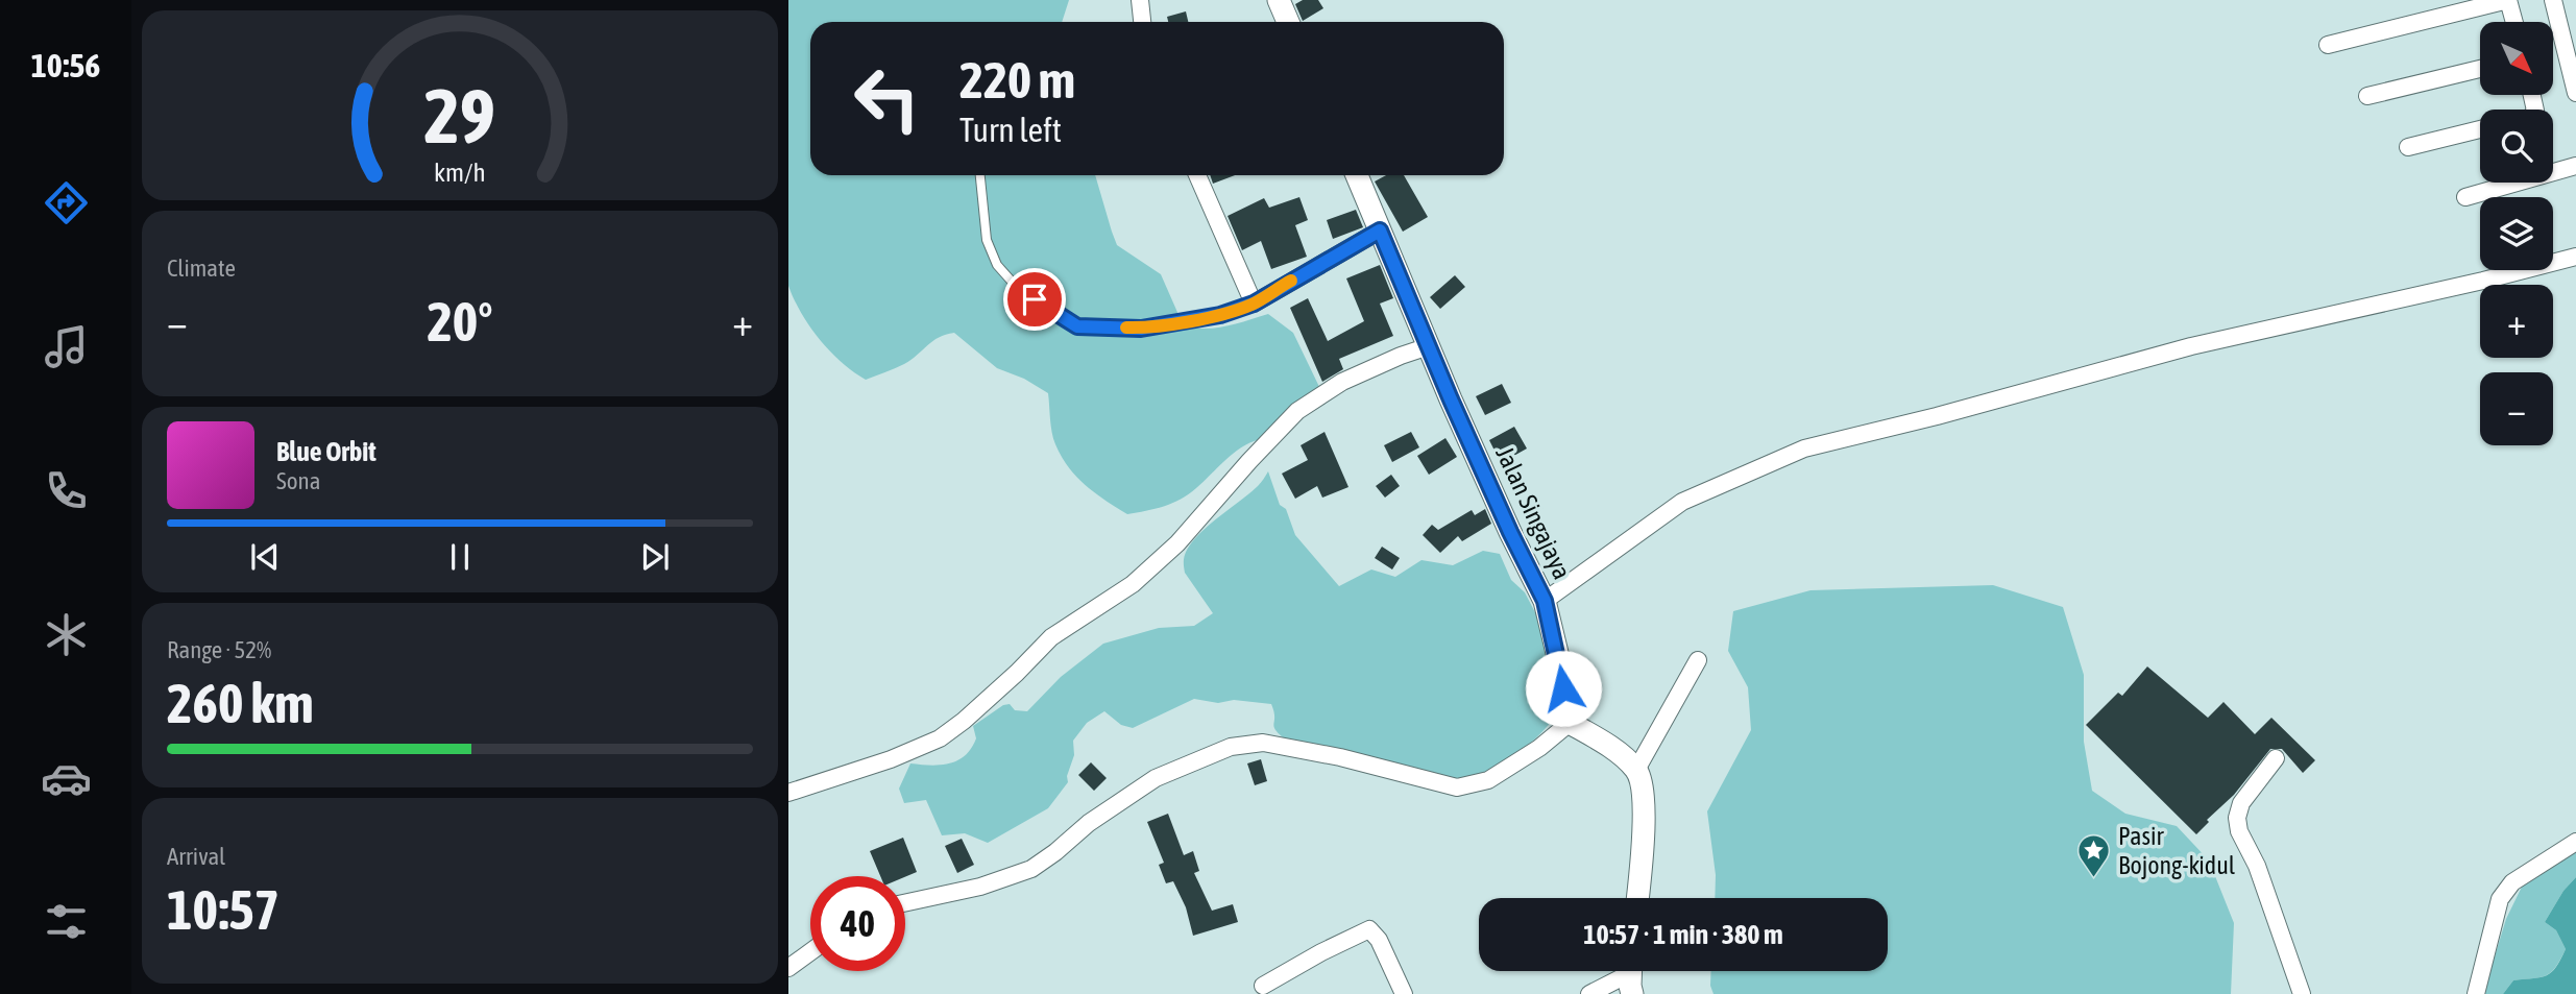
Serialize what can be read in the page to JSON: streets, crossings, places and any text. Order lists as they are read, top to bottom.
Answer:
{
  "streets": {
    "street": ["Jalan Singajaya"]
  },
  "places": {
    "place": ["Pasir Bojong-kidul"]
  },
  "north": "bottom right",
  "page": {
    "tabs": "10:56",
    "map_buttons": ["+", "−"],
    "turn": ["220 m", "Turn left"],
    "tile": [
      "Climate",
      ["Range · 52%", "260 km"],
      ["Arrival", "10:57"]
    ],
    "heat": ["−", "20°", "+"],
    "song": ["Blue Orbit", "Sona"],
    "limit": "40",
    "trip": "10:57 · 1 min · 380 m",
    "gauge": ["29", "km/h"]
  }
}
